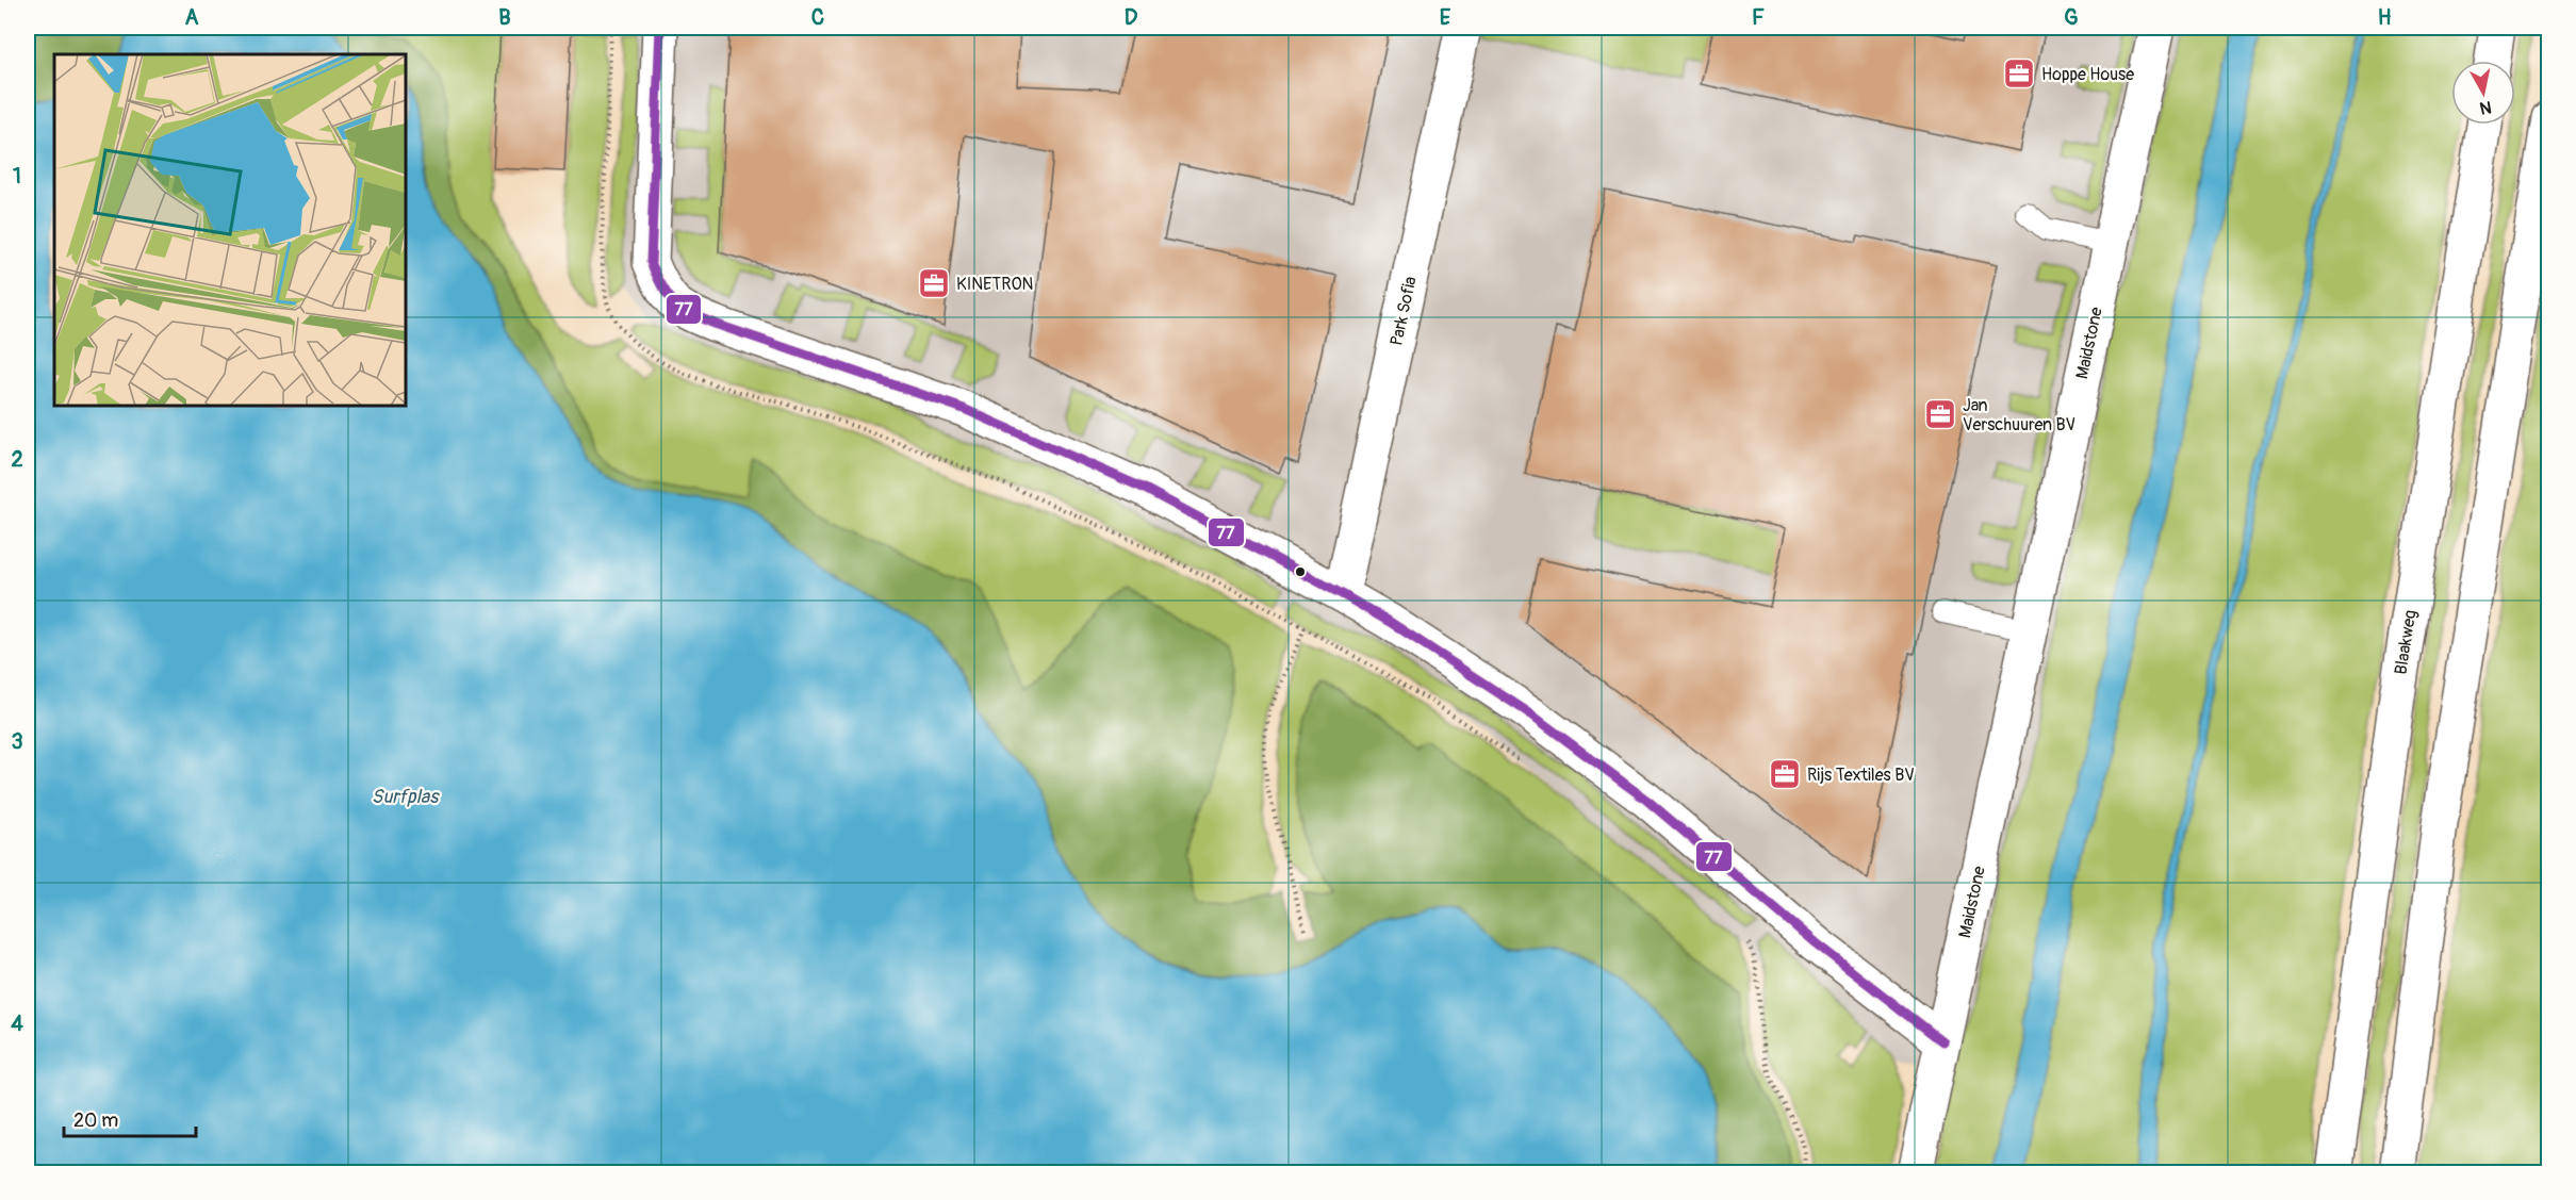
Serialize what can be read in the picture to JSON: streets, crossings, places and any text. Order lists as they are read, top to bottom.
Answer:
{
  "streets": {
    "street": ["Park Sofia", "Maidstone", "Blaakweg"]
  },
  "water": ["Surfplas"],
  "places": {
    "office": [
      "Hoppe House",
      "KINETRON",
      "Jan Verschuuren BV",
      "Rijs Textiles BV"
    ]
  },
  "lines": ["transit line 77"],
  "scale_bar": "20 m",
  "north": "bottom",
  "grid": {
    "columns": [
      "A",
      "B",
      "C",
      "D",
      "E",
      "F",
      "G",
      "H"
    ],
    "rows": [
      "1",
      "2",
      "3",
      "4"
    ]
  }
}
